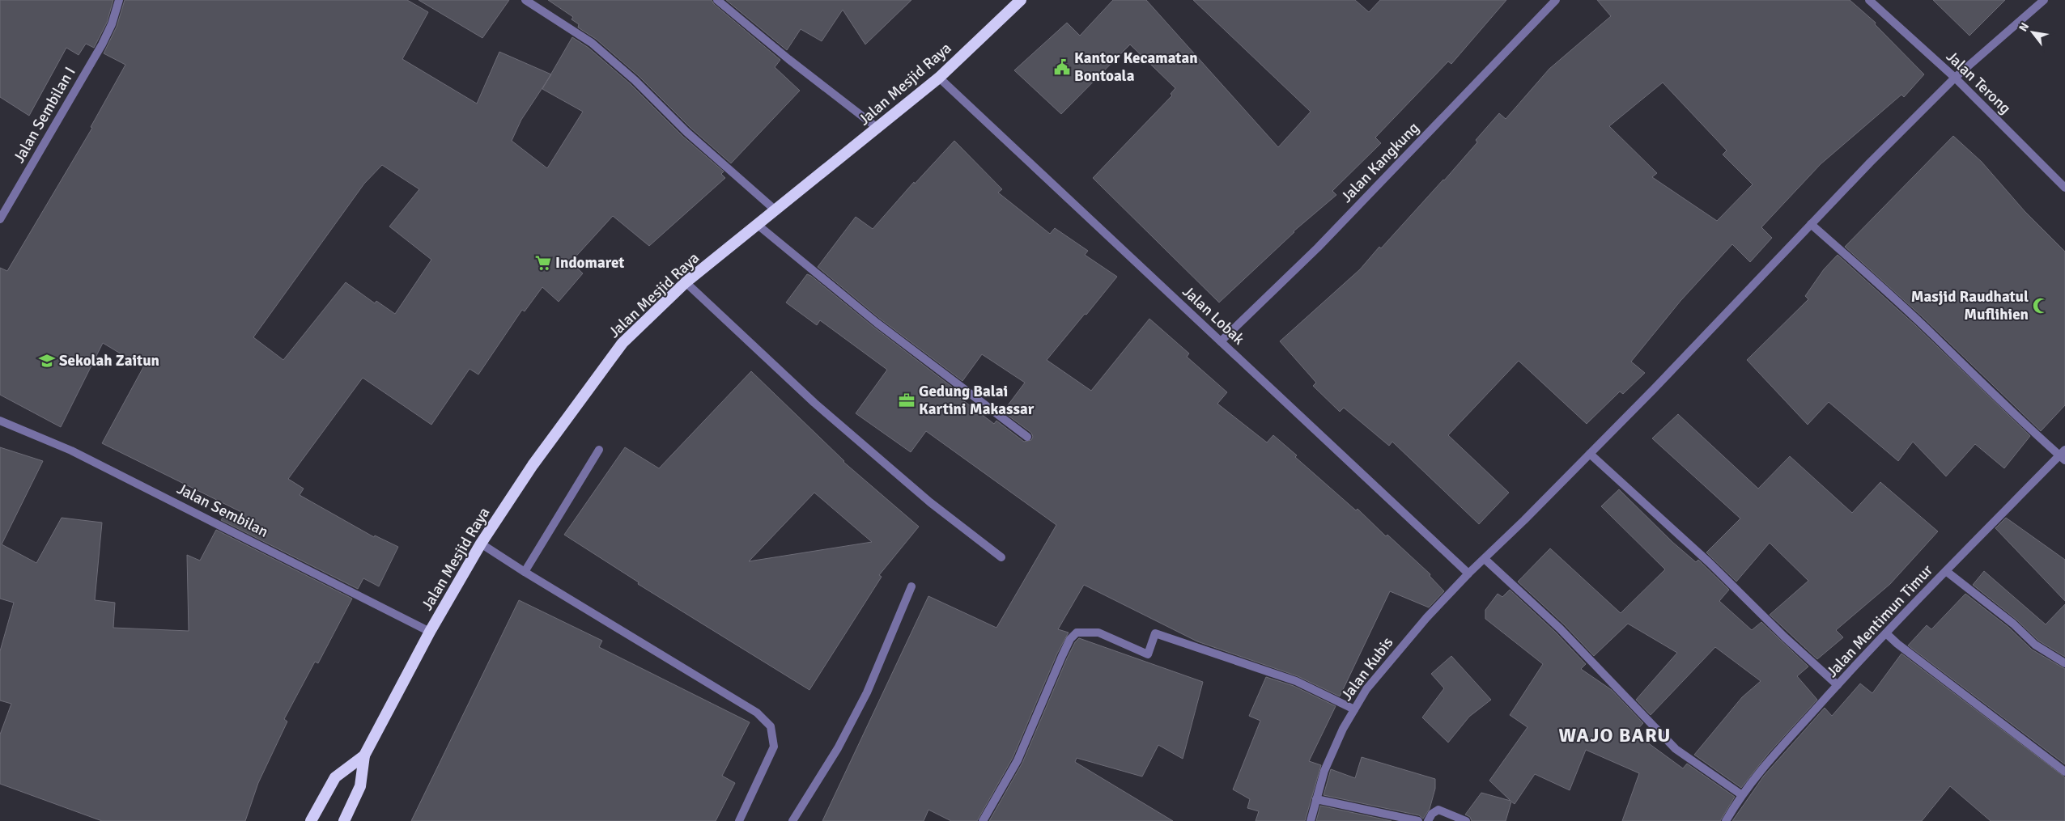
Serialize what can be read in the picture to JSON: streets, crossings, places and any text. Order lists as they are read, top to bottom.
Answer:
{
  "streets": {
    "highway": ["Jalan Mesjid Raya"],
    "street": [
      "Jalan Terong",
      "Jalan Sembilan I",
      "Jalan Kangkung",
      "Jalan Lobak",
      "Jalan Sembilan",
      "Jalan Mentimun Timur",
      "Jalan Kubis"
    ]
  },
  "crossings": [
    ["Jalan Terong", "Jalan Kubis"],
    ["Jalan Mesjid Raya", "Jalan Lobak"],
    ["Jalan Mesjid Raya", "Jalan Sembilan"],
    ["Jalan Kangkung", "Jalan Lobak"],
    ["Jalan Lobak", "Jalan Kubis"]
  ],
  "districts": ["WAJO BARU"],
  "places": {
    "public building": ["Kantor Kecamatan Bontoala"],
    "supermarket": ["Indomaret"],
    "mosque": ["Masjid Raudhatul Muflihien"],
    "school or university": ["Sekolah Zaitun"],
    "office": ["Gedung Balai Kartini Makassar"]
  },
  "north": "top left"
}
